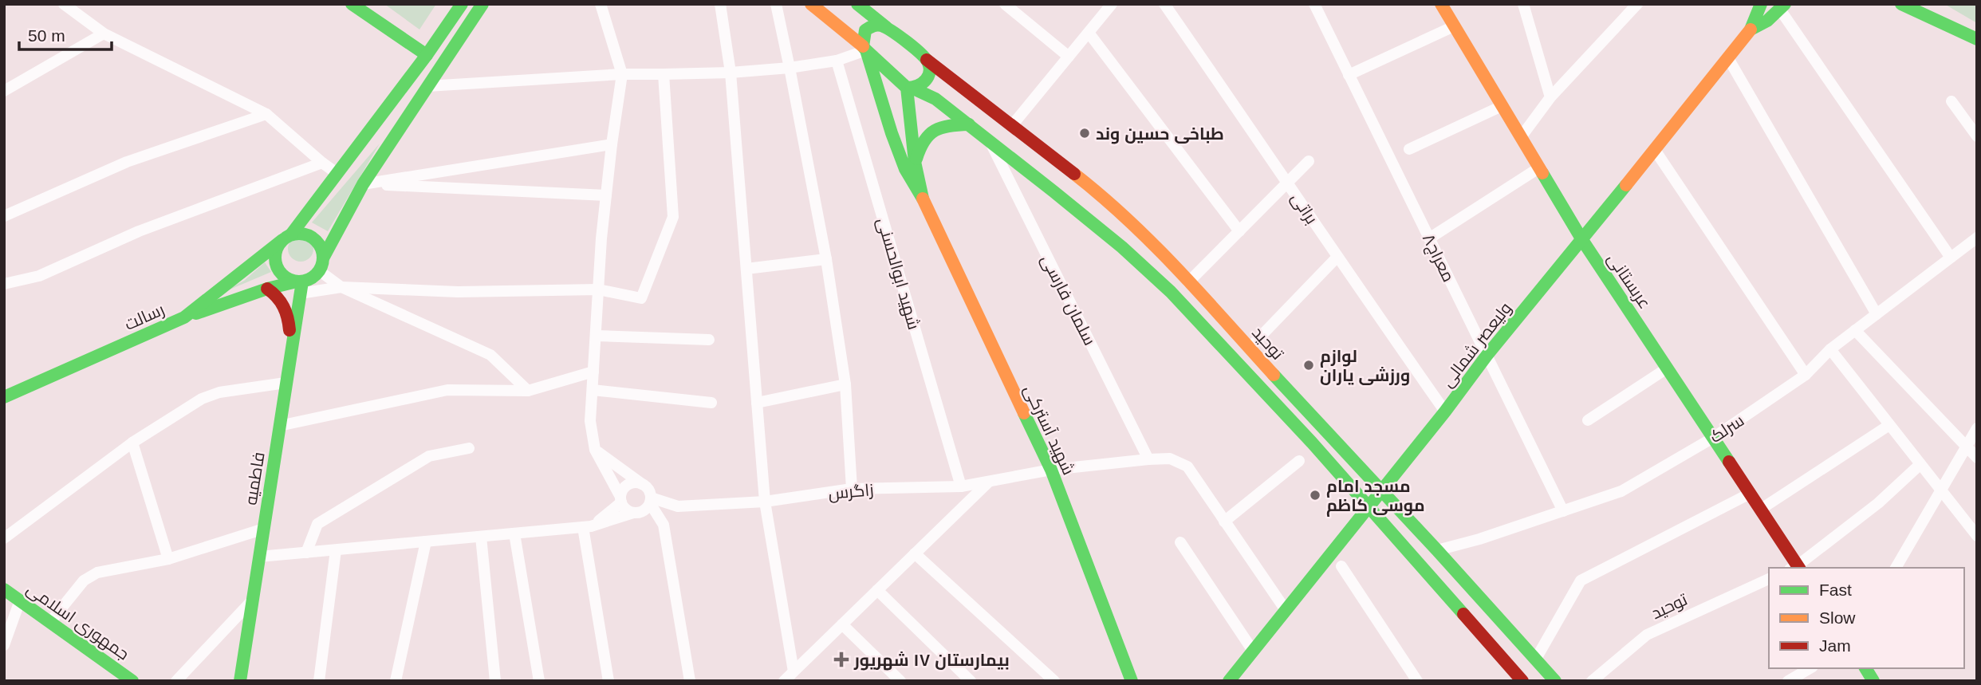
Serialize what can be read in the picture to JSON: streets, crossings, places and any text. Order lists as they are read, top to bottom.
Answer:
{
  "streets": {
    "main road": [
      "عربستانی",
      "رسالت",
      "توحید",
      "ولیعصر شمالی",
      "شهید آسترکی",
      "فاطمیه",
      "جمهوری اسلامی"
    ],
    "street": [
      "براتی",
      "معراج۸",
      "شهید ابوالحسنی",
      "سلمان فارسی",
      "سرلک",
      "زاگرس"
    ]
  },
  "crossings": [
    ["براتی", "ولیعصر شمالی"],
    ["معراج۸", "ولیعصر شمالی"],
    ["معراج۸", "سرلک"],
    ["شهید ابوالحسنی", "زاگرس"],
    ["عربستانی", "ولیعصر شمالی"],
    ["عربستانی", "سرلک"],
    ["سلمان فارسی", "زاگرس"],
    ["رسالت", "فاطمیه"],
    ["توحید", "ولیعصر شمالی"],
    ["توحید", "سرلک"],
    ["ولیعصر شمالی", "زاگرس"],
    ["شهید آسترکی", "زاگرس"]
  ],
  "places": {
    "other": ["طباخی حسین وند", "لوازم ورزشی یاران", "مسجد امام موسی کاظم"],
    "health": ["بیمارستان ۱۷ شهریور"]
  },
  "legend": ["Fast", "Slow", "Jam"],
  "scale_bar": "50 m"
}
